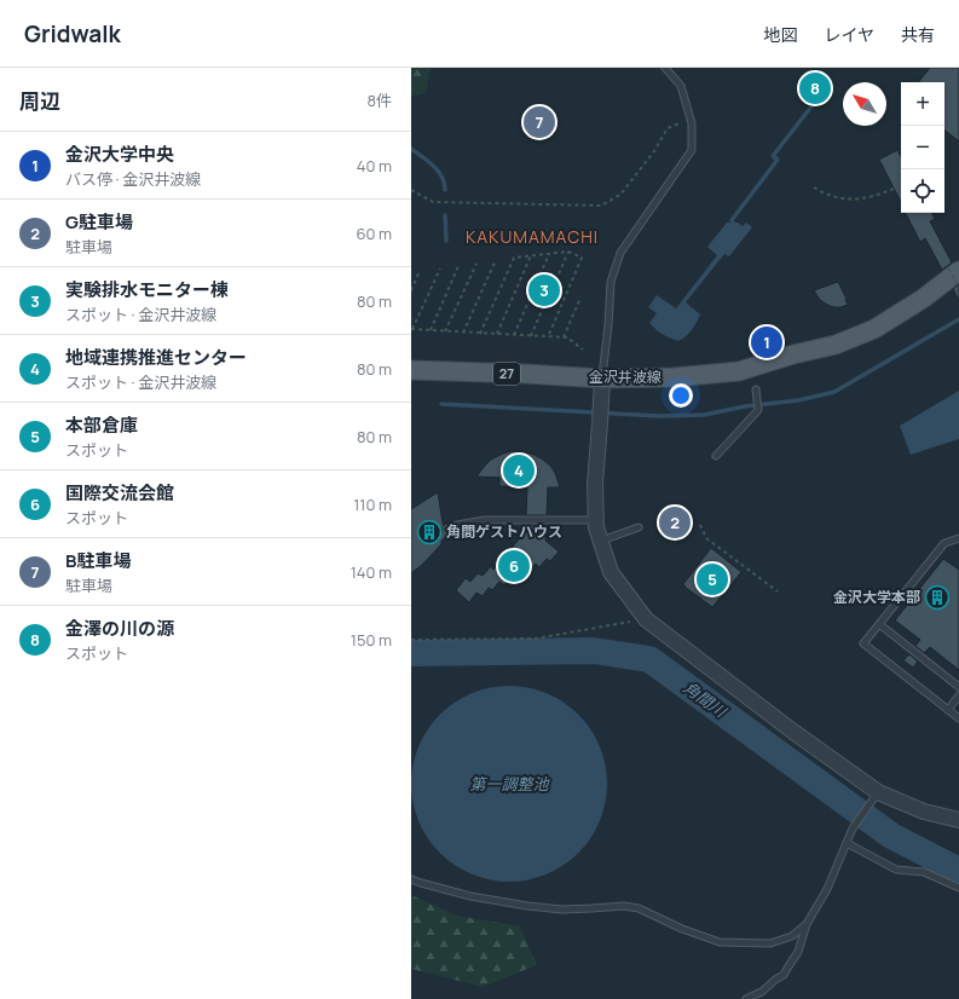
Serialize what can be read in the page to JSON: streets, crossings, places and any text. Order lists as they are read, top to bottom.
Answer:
{
  "streets": {
    "main road": ["27", "金沢井波線"]
  },
  "districts": ["KAKUMAMACHI"],
  "water": ["角間川", "第一調整池"],
  "places": {
    "building": ["角間ゲストハウス", "金沢大学本部"]
  },
  "north": "top left",
  "page": {
    "header": "Gridwalk",
    "nav": ["地図", "レイヤ", "共有"],
    "heading": ["周辺", "8件"],
    "pins": [
      "8",
      "7",
      "3",
      "1",
      "4",
      "2",
      "6",
      "5"
    ],
    "map_buttons": ["+", "−"],
    "list": [
      {
        "mark": "1",
        "name": "金沢大学中央",
        "note": "バス停 · 金沢井波線",
        "value": "40 m"
      },
      {
        "mark": "2",
        "name": "G駐車場",
        "note": "駐車場",
        "value": "60 m"
      },
      {
        "mark": "3",
        "name": "実験排水モニター棟",
        "note": "スポット · 金沢井波線",
        "value": "80 m"
      },
      {
        "mark": "4",
        "name": "地域連携推進センター",
        "note": "スポット · 金沢井波線",
        "value": "80 m"
      },
      {
        "mark": "5",
        "name": "本部倉庫",
        "note": "スポット",
        "value": "80 m"
      },
      {
        "mark": "6",
        "name": "国際交流会館",
        "note": "スポット",
        "value": "110 m"
      },
      {
        "mark": "7",
        "name": "B駐車場",
        "note": "駐車場",
        "value": "140 m"
      },
      {
        "mark": "8",
        "name": "金澤の川の源",
        "note": "スポット",
        "value": "150 m"
      }
    ]
  }
}
